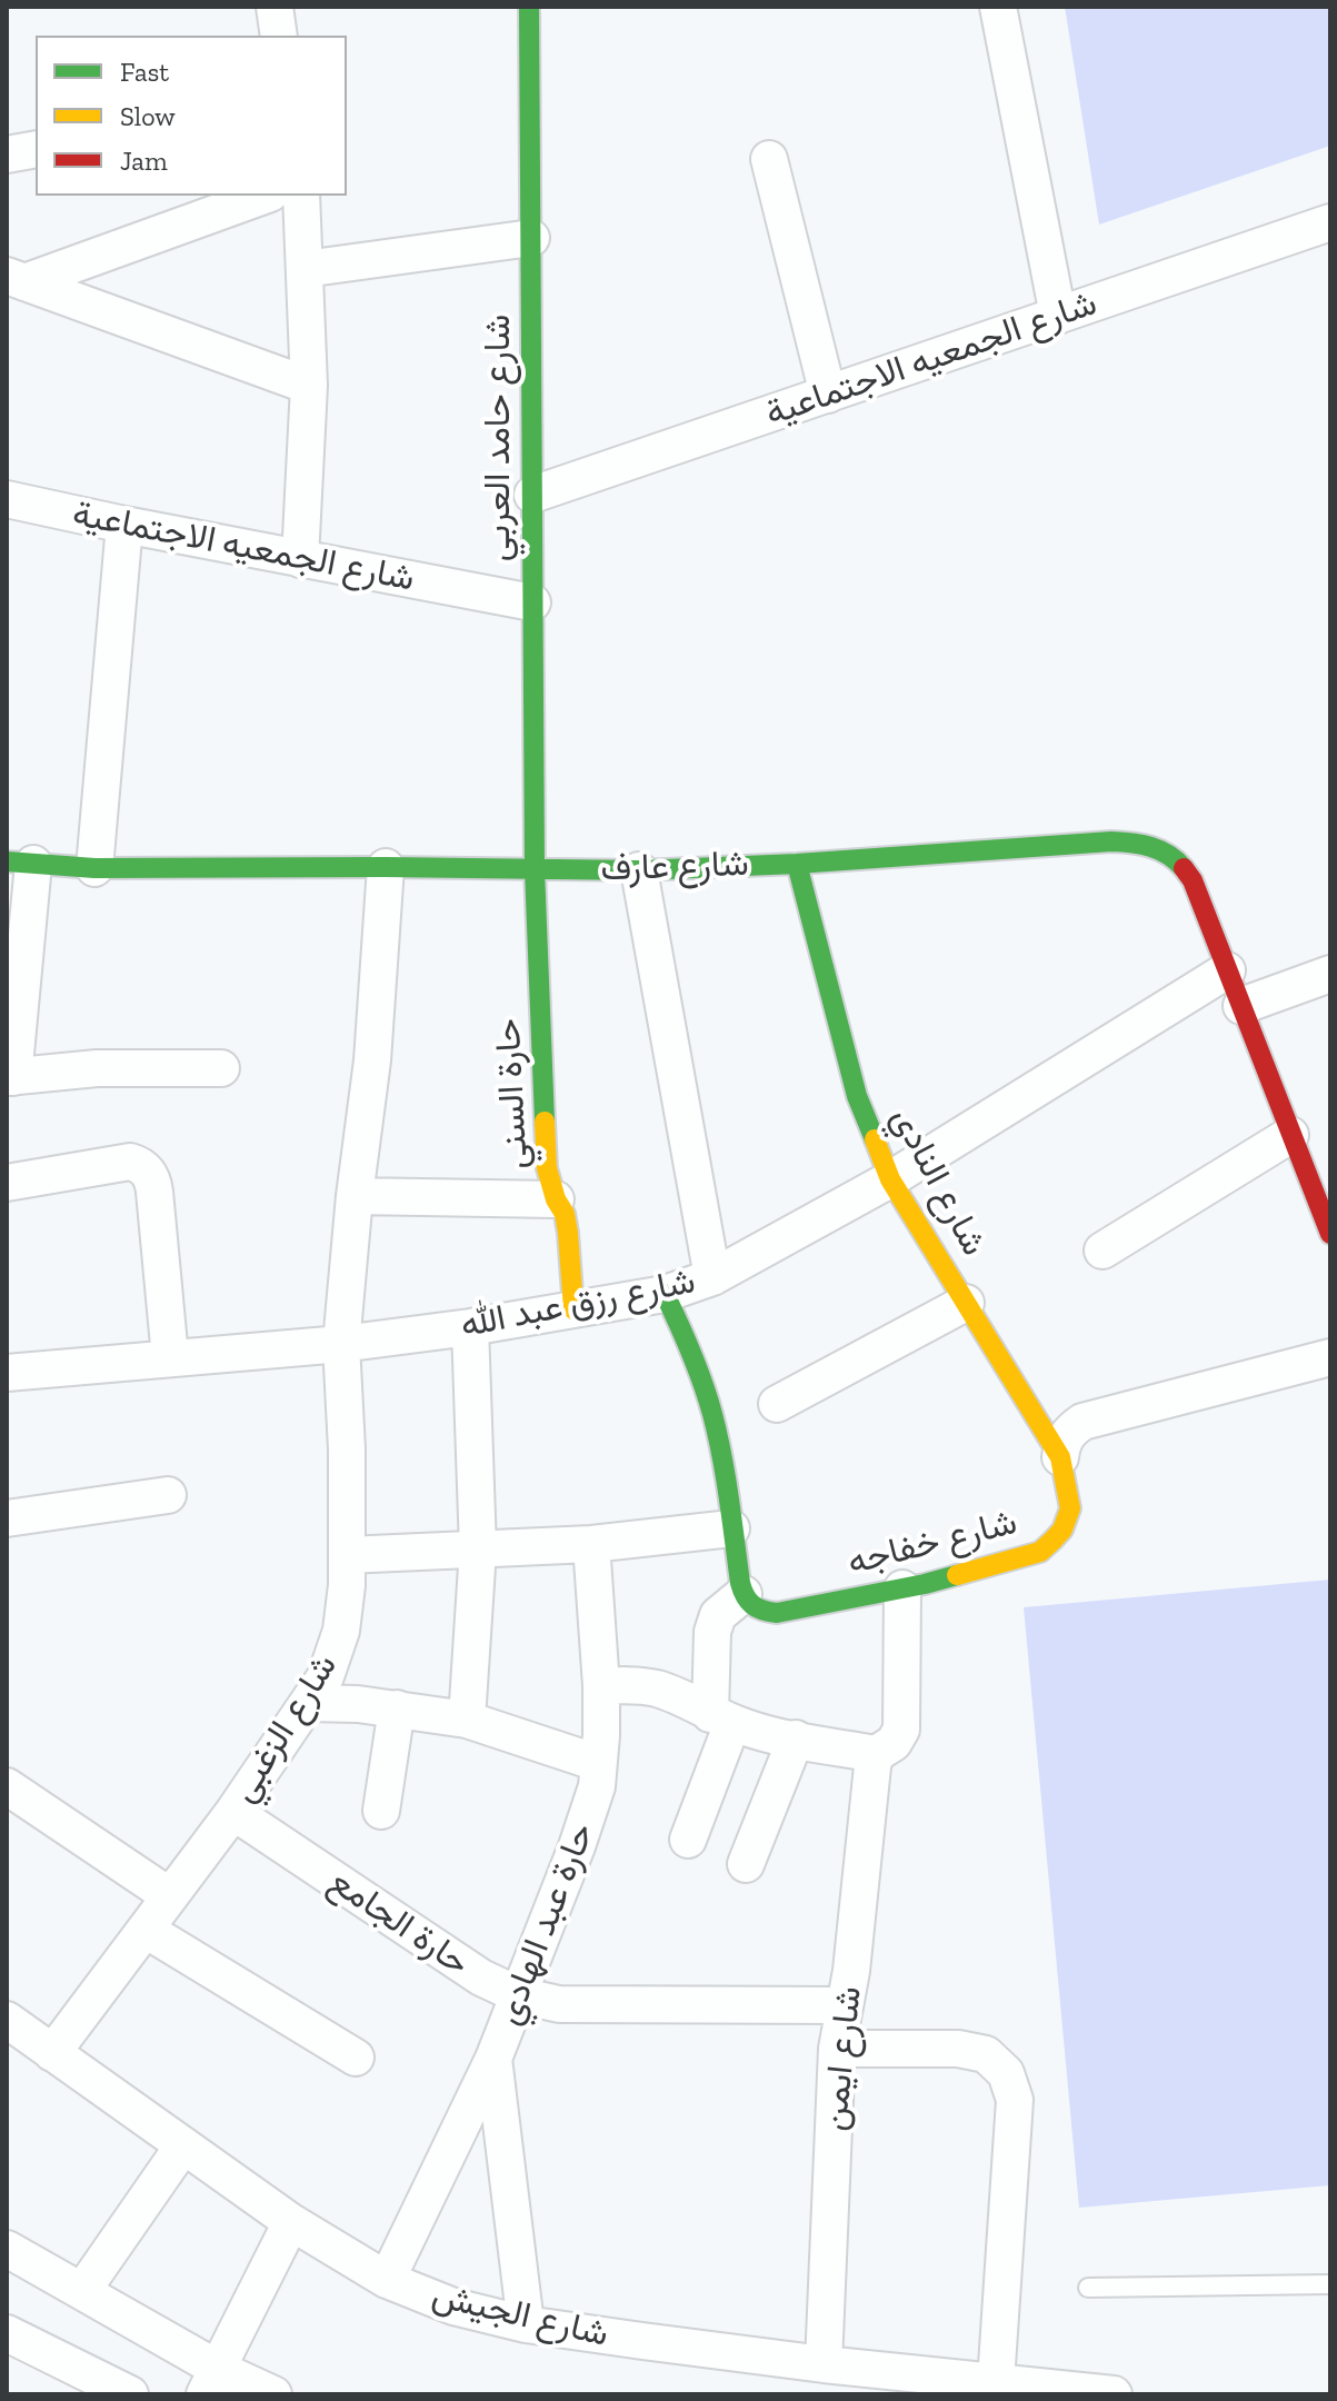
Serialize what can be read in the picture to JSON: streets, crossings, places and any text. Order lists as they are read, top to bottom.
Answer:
{
  "streets": {
    "street": [
      "شارع الجمعيه الاجتماعية",
      "شارع حامد العربي",
      "شارع عارف",
      "حارة السني",
      "شارع النادي",
      "شارع رزق عبد الله",
      "شارع خفاجه",
      "شارع الزغبي",
      "حارة الجامع",
      "حارة عبد الهادي",
      "شارع ايمن",
      "شارع الجيش"
    ]
  },
  "crossings": [
    ["شارع الجمعيه الاجتماعية", "شارع حامد العربي"],
    ["شارع حامد العربي", "شارع عارف"],
    ["شارع حامد العربي", "حارة السني"],
    ["شارع عارف", "حارة السني"],
    ["شارع عارف", "شارع النادي"],
    ["شارع عارف", "شارع رزق عبد الله"],
    ["شارع عارف", "شارع الزغبي"],
    ["حارة السني", "شارع رزق عبد الله"],
    ["شارع النادي", "شارع رزق عبد الله"],
    ["شارع النادي", "شارع خفاجه"],
    ["شارع رزق عبد الله", "شارع الزغبي"],
    ["شارع خفاجه", "شارع ايمن"],
    ["شارع الزغبي", "حارة الجامع"],
    ["شارع الزغبي", "شارع الجيش"],
    ["حارة الجامع", "حارة عبد الهادي"],
    ["حارة الجامع", "شارع ايمن"],
    ["حارة عبد الهادي", "شارع الجيش"],
    ["شارع ايمن", "شارع الجيش"]
  ],
  "legend": ["Fast", "Slow", "Jam"]
}
